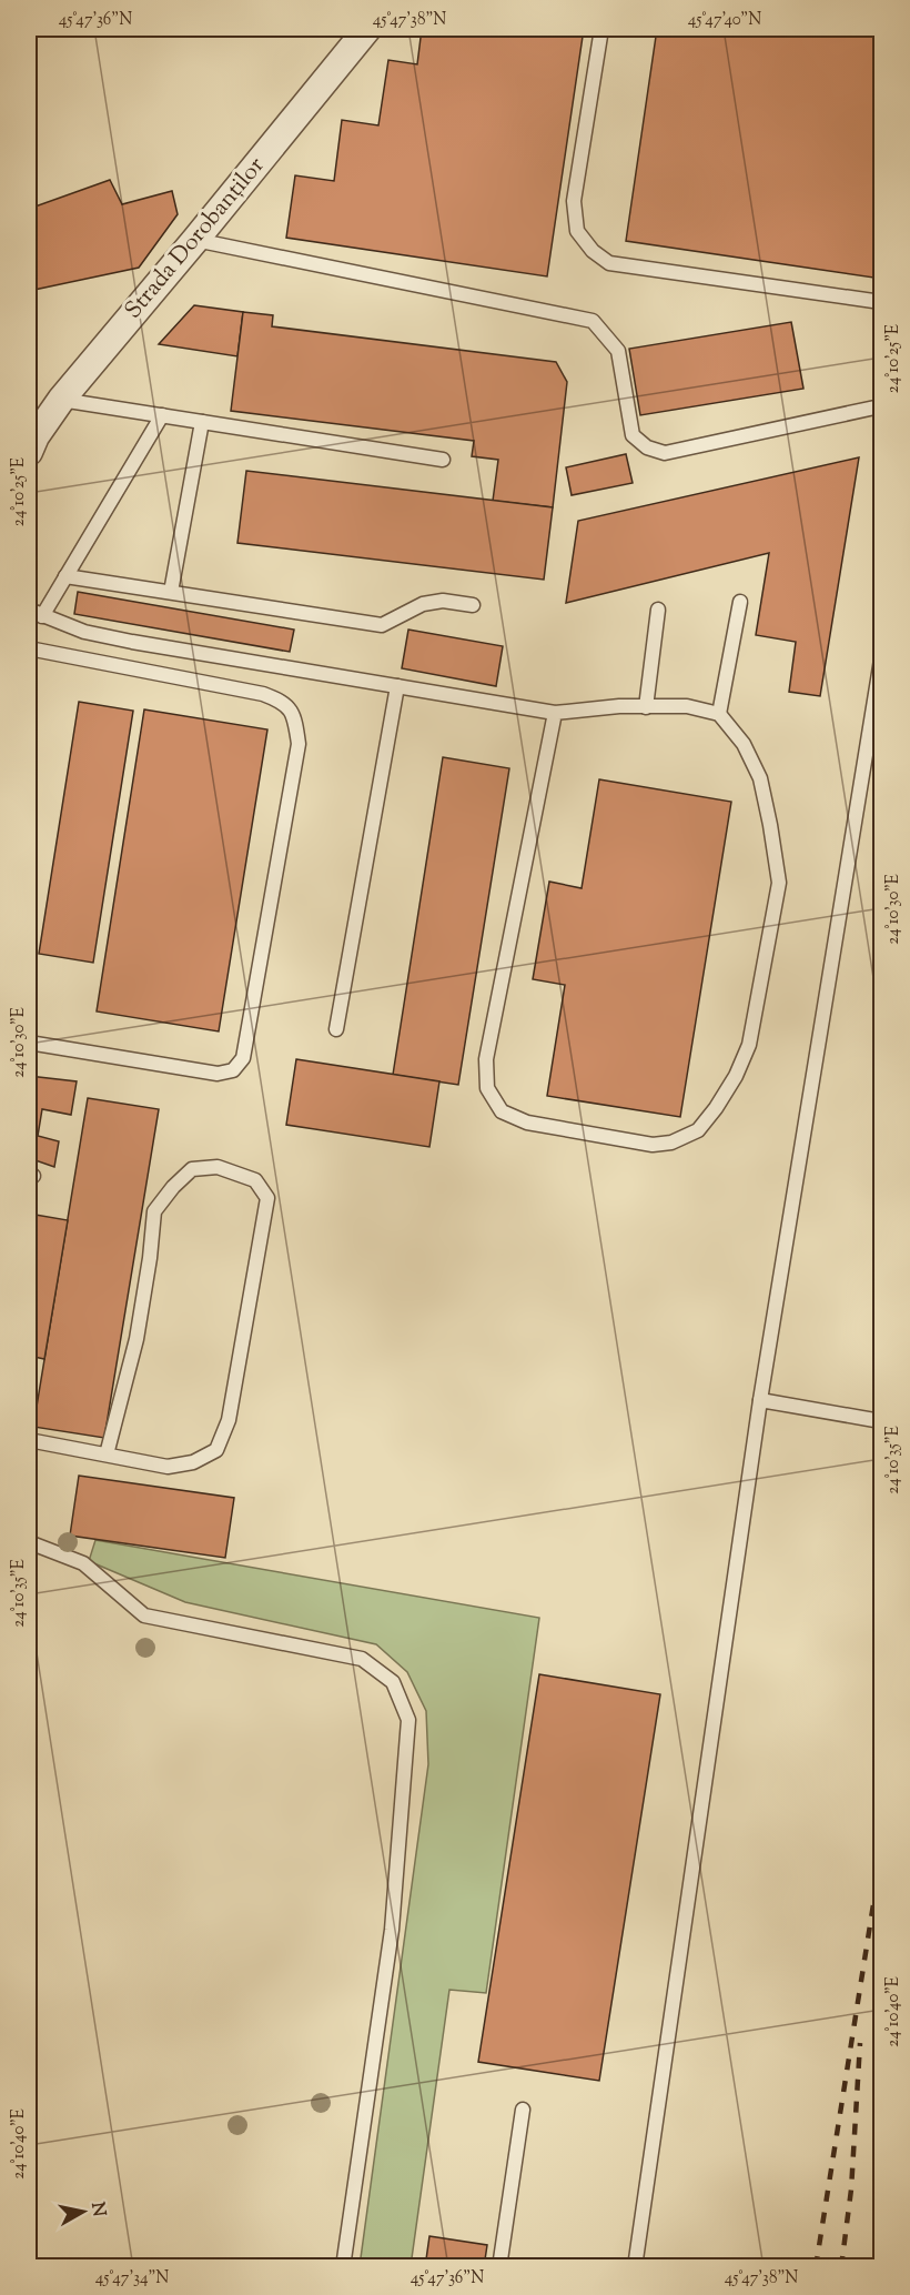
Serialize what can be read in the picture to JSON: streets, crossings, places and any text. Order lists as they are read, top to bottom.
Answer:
{
  "streets": {
    "street": ["Strada Dorobanților"]
  },
  "north": "right",
  "coordinates": [
    "45°47'36\"N",
    "45°47'38\"N",
    "45°47'40\"N",
    "24°10'25\"E",
    "24°10'30\"E",
    "24°10'35\"E",
    "24°10'40\"E",
    "45°47'34\"N"
  ]
}
